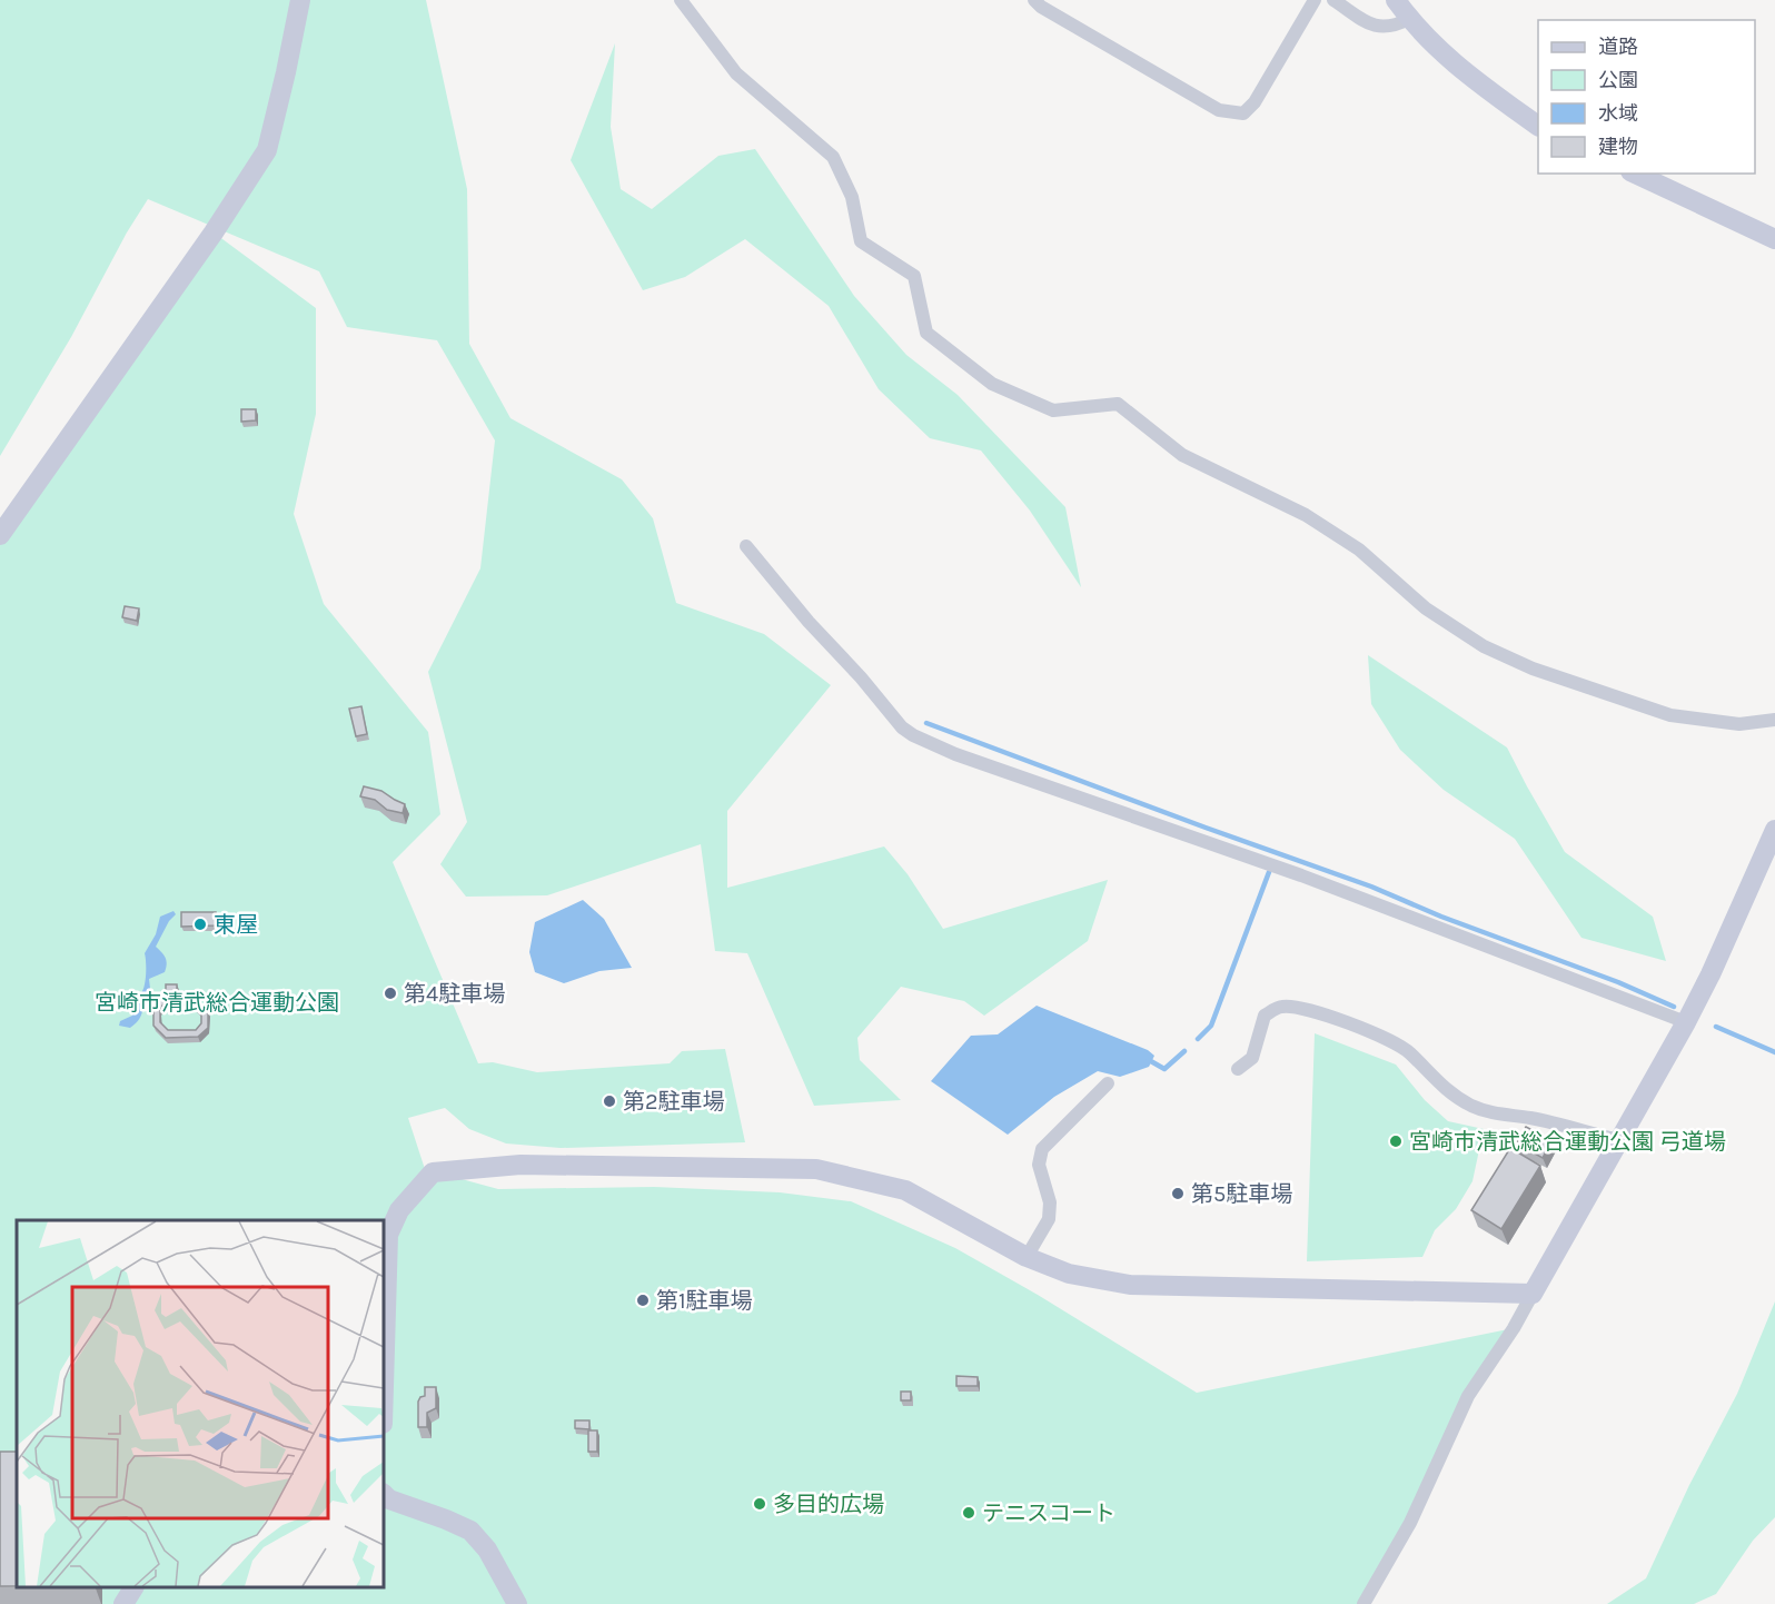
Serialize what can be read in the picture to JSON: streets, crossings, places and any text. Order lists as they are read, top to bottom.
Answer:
{
  "parks": ["宮崎市清武総合運動公園"],
  "places": [
    "東屋",
    "第4駐車場",
    "第2駐車場",
    "宮崎市清武総合運動公園 弓道場",
    "第5駐車場",
    "第1駐車場",
    "多目的広場",
    "テニスコート"
  ],
  "legend": [
    "道路",
    "公園",
    "水域",
    "建物"
  ]
}
